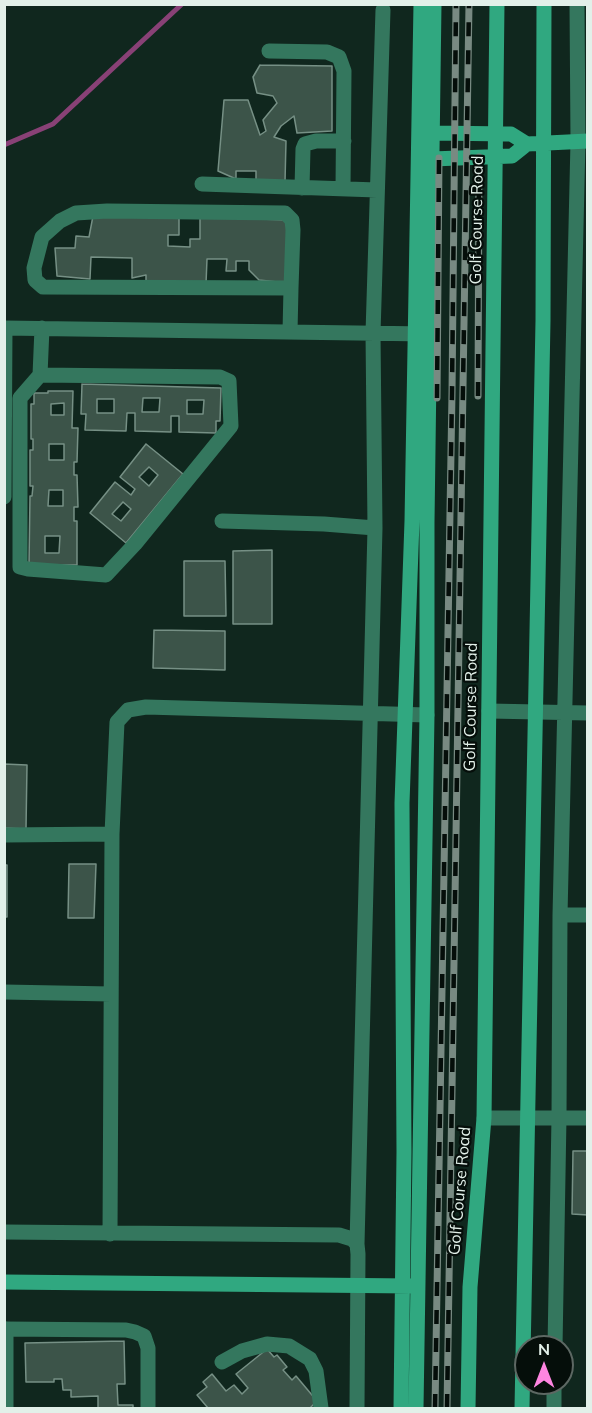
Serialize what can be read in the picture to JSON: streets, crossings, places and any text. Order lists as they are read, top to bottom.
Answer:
{
  "streets": {
    "street": ["Golf Course Road"]
  },
  "north": "top"
}
